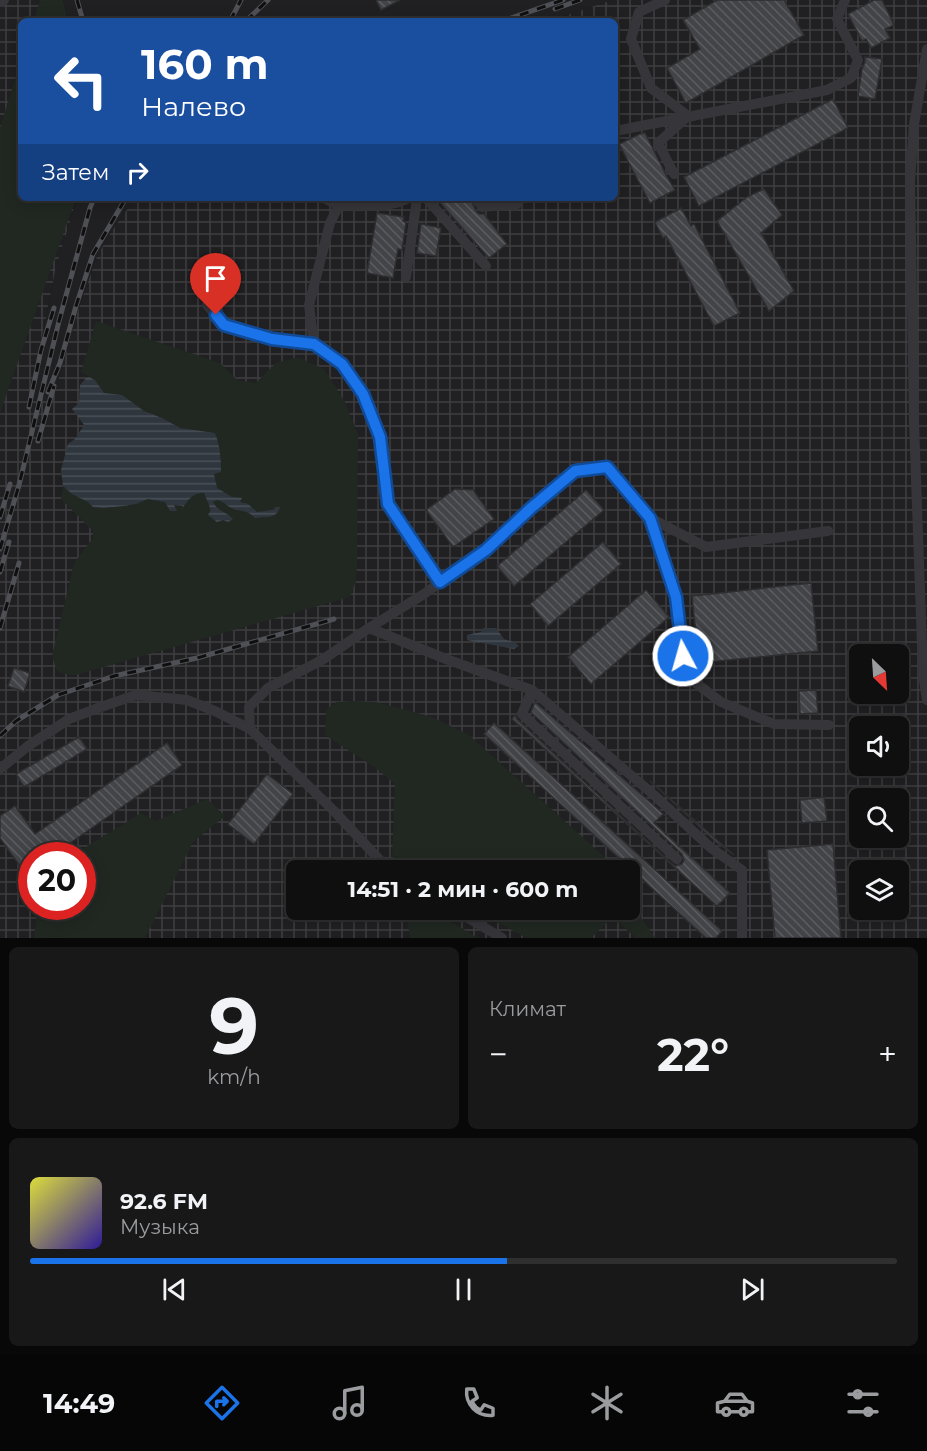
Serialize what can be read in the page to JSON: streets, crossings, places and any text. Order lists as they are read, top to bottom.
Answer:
{
  "north": "bottom right",
  "page": {
    "turn": ["160 m", "Налево"],
    "then": "Затем",
    "limit": "20",
    "trip": "14:51 · 2 мин · 600 m",
    "tile": [
      ["9", "km/h"],
      "Климат"
    ],
    "heat": ["−", "22°", "+"],
    "song": ["92.6 FM", "Музыка"],
    "tabs": "14:49"
  }
}
